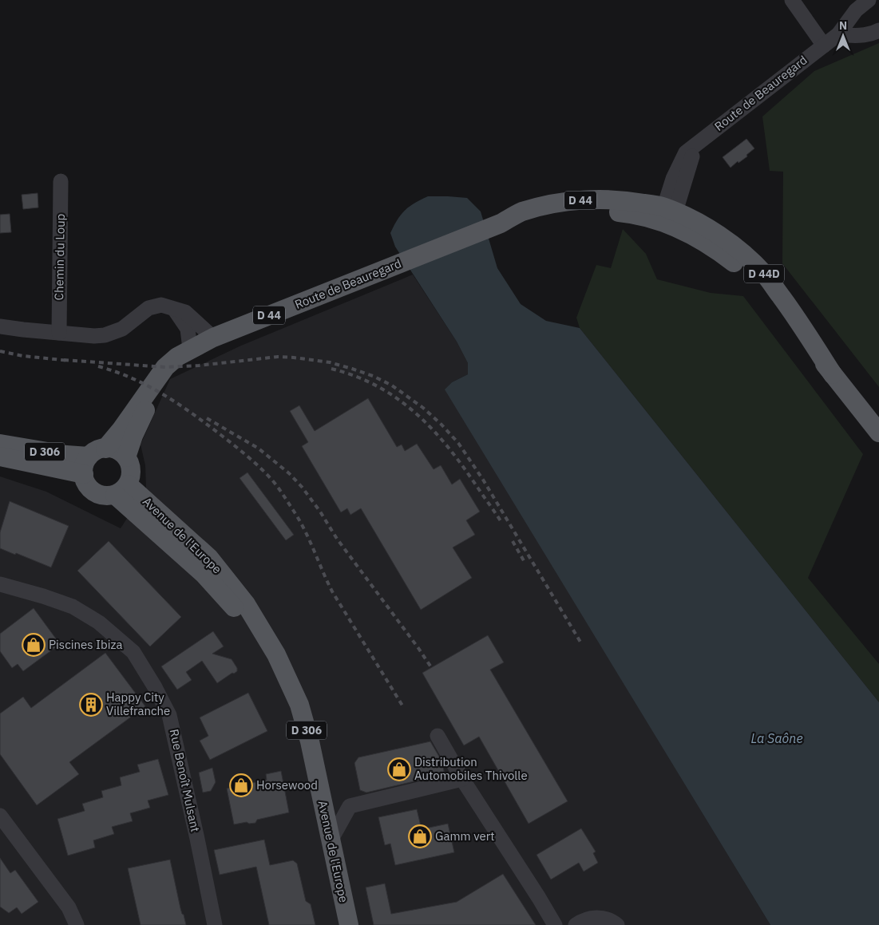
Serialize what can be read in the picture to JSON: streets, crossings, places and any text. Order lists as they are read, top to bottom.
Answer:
{
  "streets": {
    "main road": [
      "Route de Beauregard",
      "D 44",
      "D 44D",
      "D 306",
      "Avenue de l'Europe"
    ],
    "street": ["Chemin du Loup", "Rue Benoît Mulsant"]
  },
  "crossings": [
    ["Route de Beauregard", "D 44D"],
    ["Route de Beauregard", "D 306"],
    ["Route de Beauregard", "Avenue de l'Europe"],
    ["D 306", "Avenue de l'Europe"]
  ],
  "water": ["La Saône"],
  "places": {
    "shop": [
      "Piscines Ibiza",
      "Distribution Automobiles Thivolle",
      "Horsewood",
      "Gamm vert"
    ],
    "building": ["Happy City Villefranche"]
  },
  "north": "top"
}
